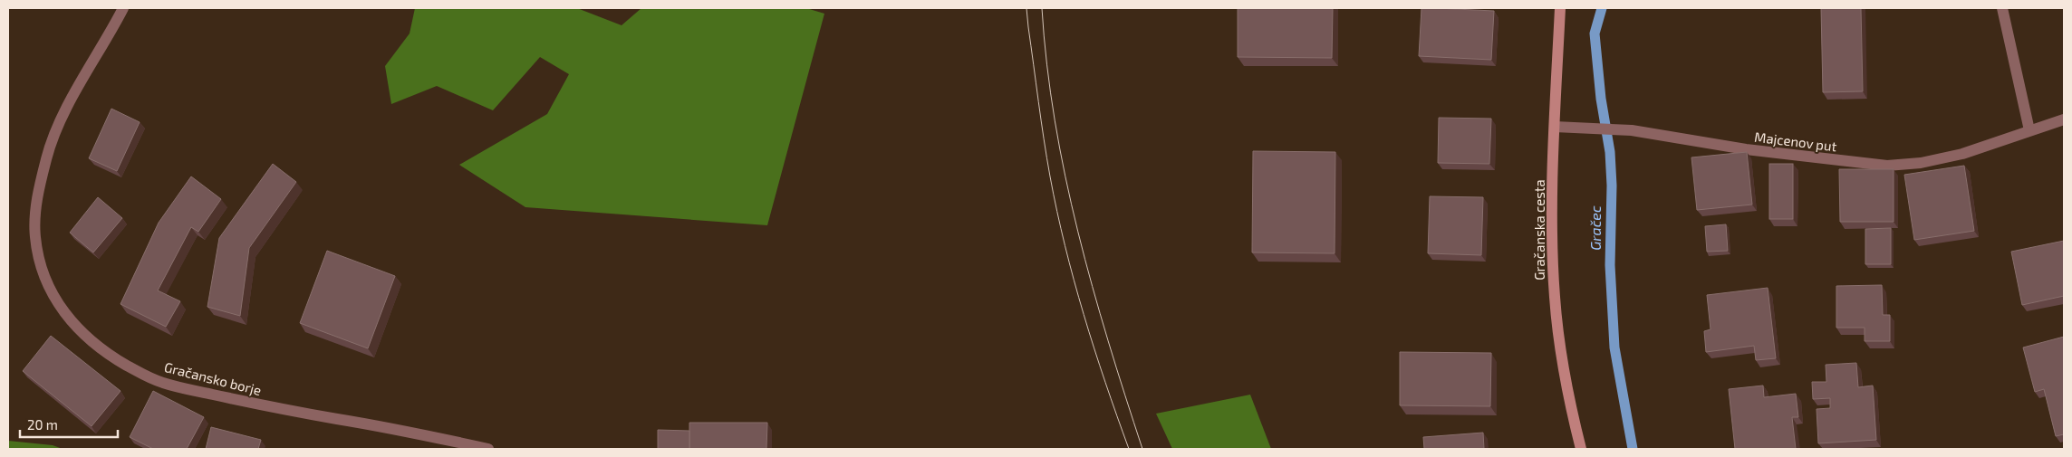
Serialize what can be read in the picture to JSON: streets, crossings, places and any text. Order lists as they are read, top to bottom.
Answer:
{
  "streets": {
    "main road": ["Gračanska cesta"],
    "street": ["Majcenov put", "Gračansko borje"]
  },
  "crossings": [
    ["Majcenov put", "Gračanska cesta"]
  ],
  "water": ["Gračec"],
  "scale_bar": "20 m"
}
